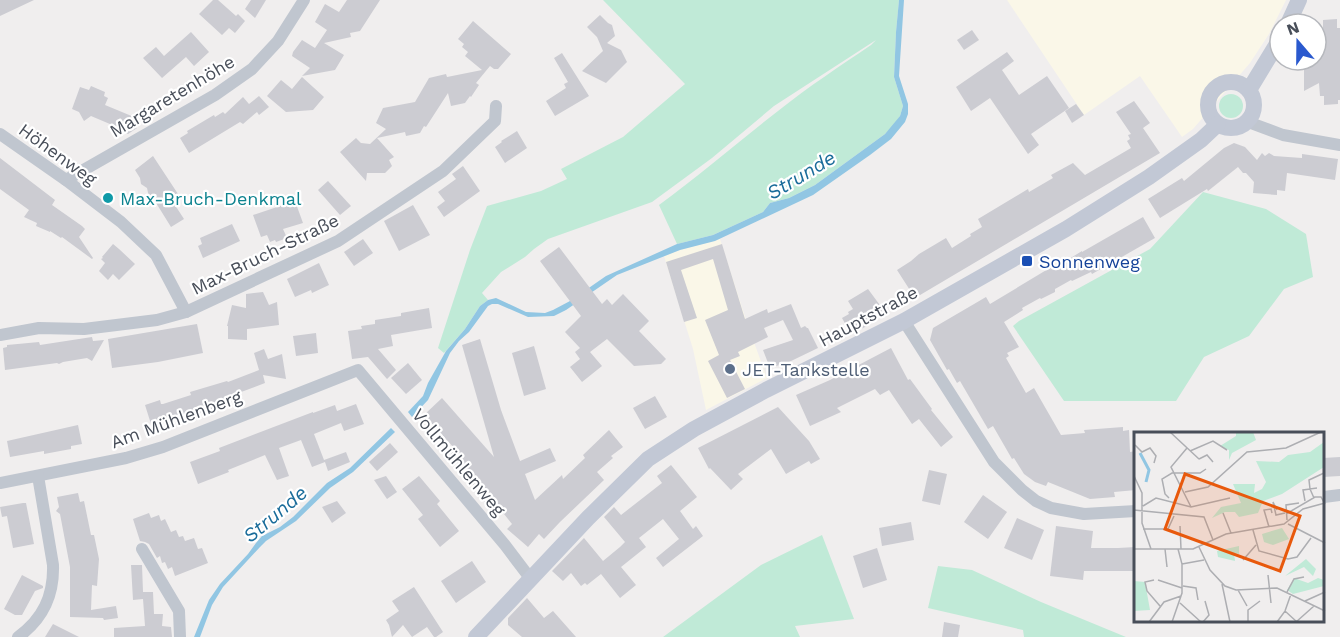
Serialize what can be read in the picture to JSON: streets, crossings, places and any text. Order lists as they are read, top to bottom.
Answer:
{
  "streets": {
    "main road": ["Hauptstraße"],
    "street": [
      "Margaretenhöhe",
      "Höhenweg",
      "Max-Bruch-Straße",
      "Am Mühlenberg",
      "Vollmühlenweg"
    ]
  },
  "crossings": [
    ["Margaretenhöhe", "Höhenweg"],
    ["Höhenweg", "Max-Bruch-Straße"],
    ["Hauptstraße", "Vollmühlenweg"],
    ["Am Mühlenberg", "Vollmühlenweg"]
  ],
  "water": ["Strunde"],
  "places": {
    "other": ["Max-Bruch-Denkmal", "JET-Tankstelle"],
    "transit": ["Sonnenweg"]
  },
  "north": "top"
}
